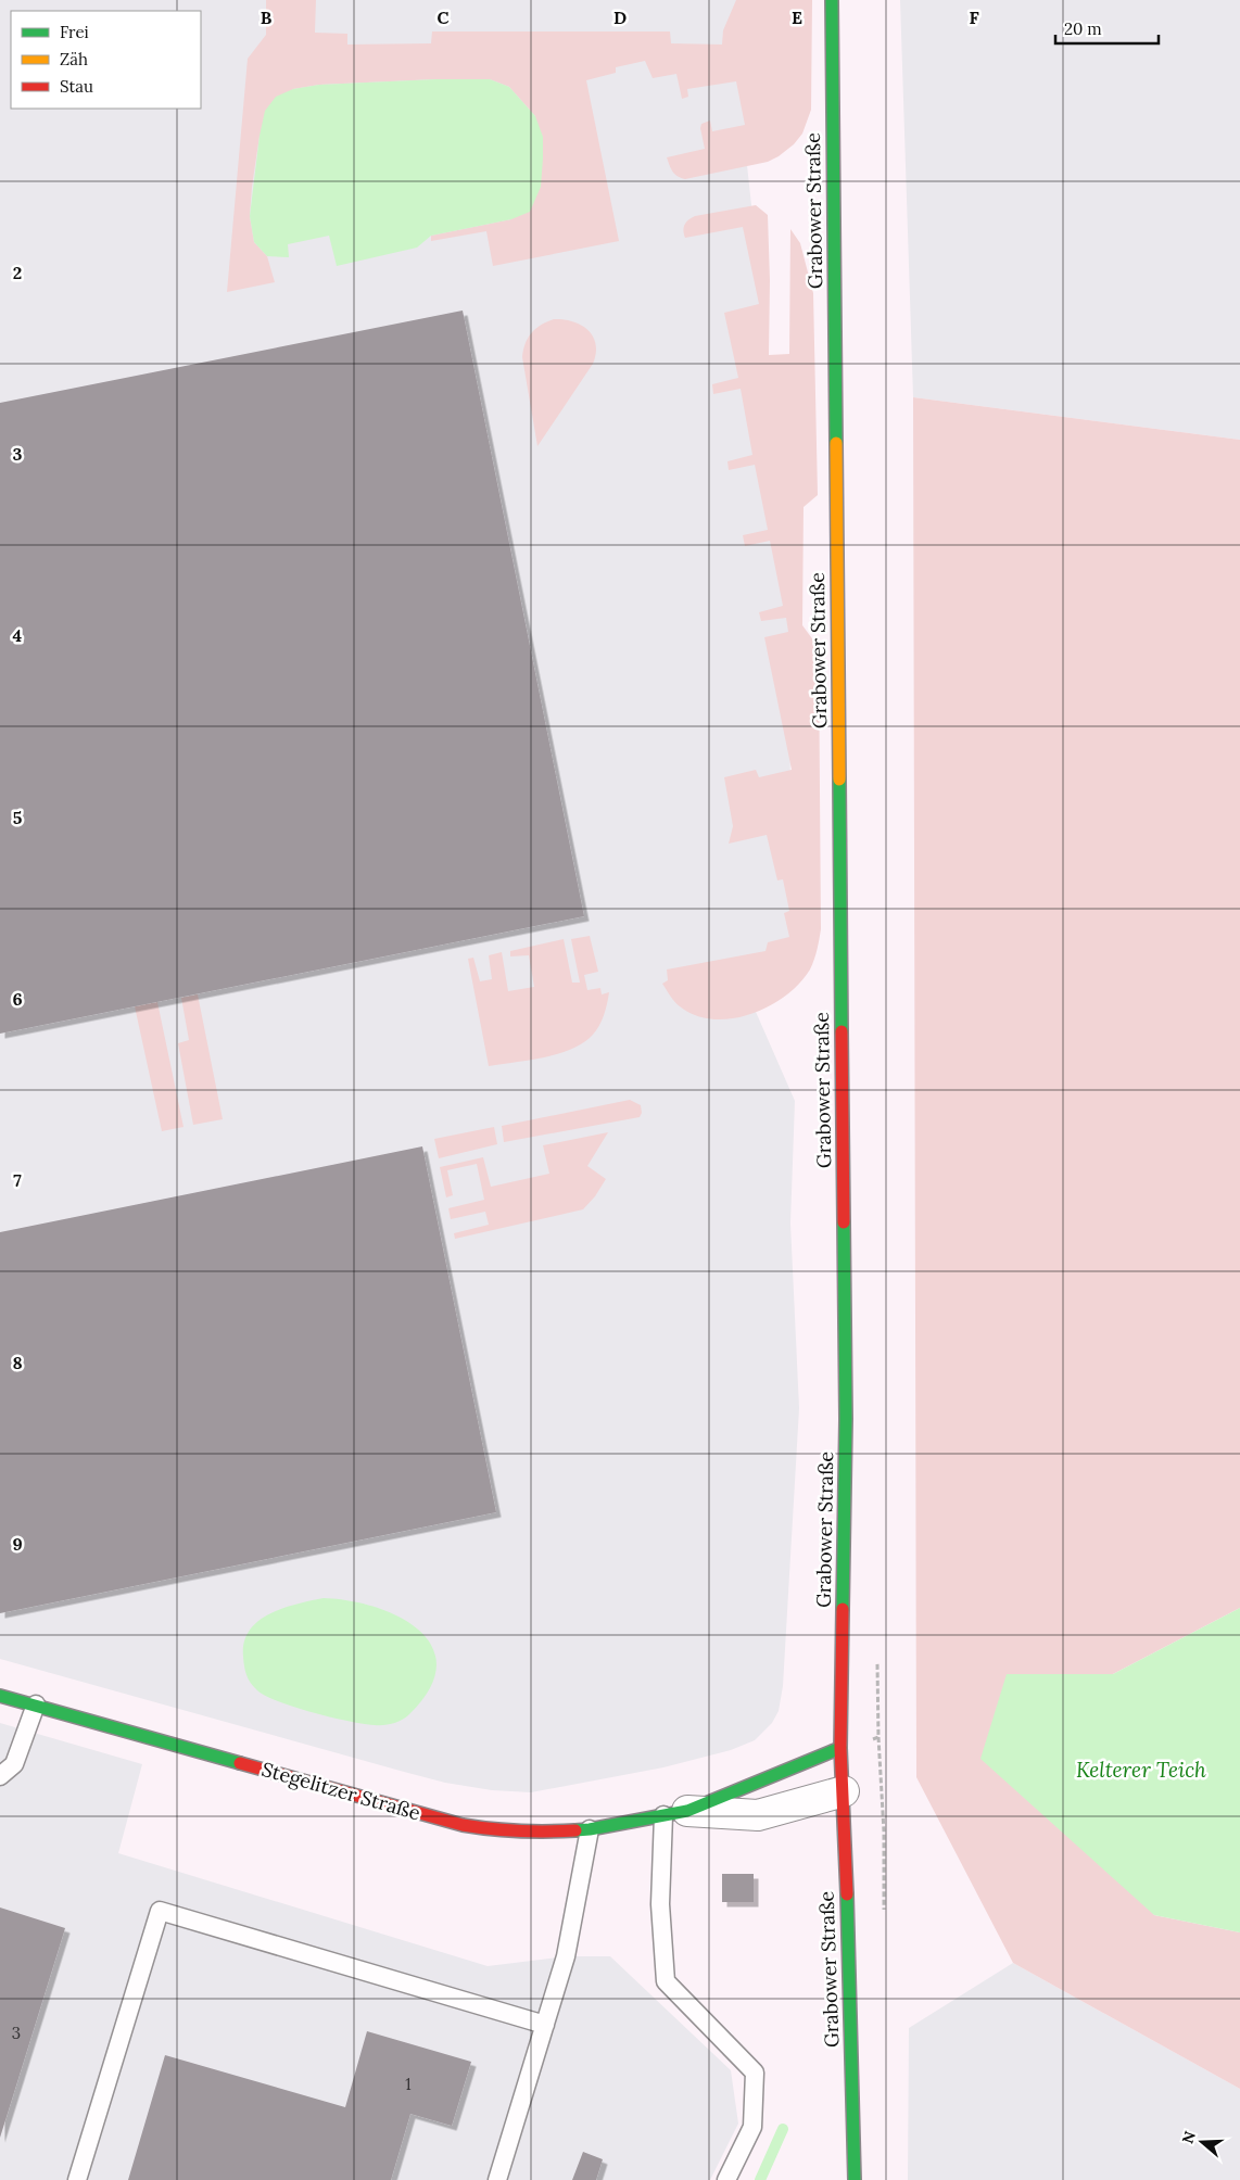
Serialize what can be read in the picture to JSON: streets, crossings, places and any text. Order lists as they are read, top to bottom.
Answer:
{
  "streets": {
    "street": ["Grabower Straße", "Stegelitzer Straße"]
  },
  "crossings": [
    ["Grabower Straße", "Stegelitzer Straße"]
  ],
  "water": ["Kelterer Teich"],
  "house_numbers": ["3", "1"],
  "legend": ["Frei", "Zäh", "Stau"],
  "scale_bar": "20 m",
  "north": "left",
  "grid": {
    "columns": [
      "B",
      "C",
      "D",
      "E",
      "F"
    ],
    "rows": [
      "2",
      "3",
      "4",
      "5",
      "6",
      "7",
      "8",
      "9"
    ]
  }
}
